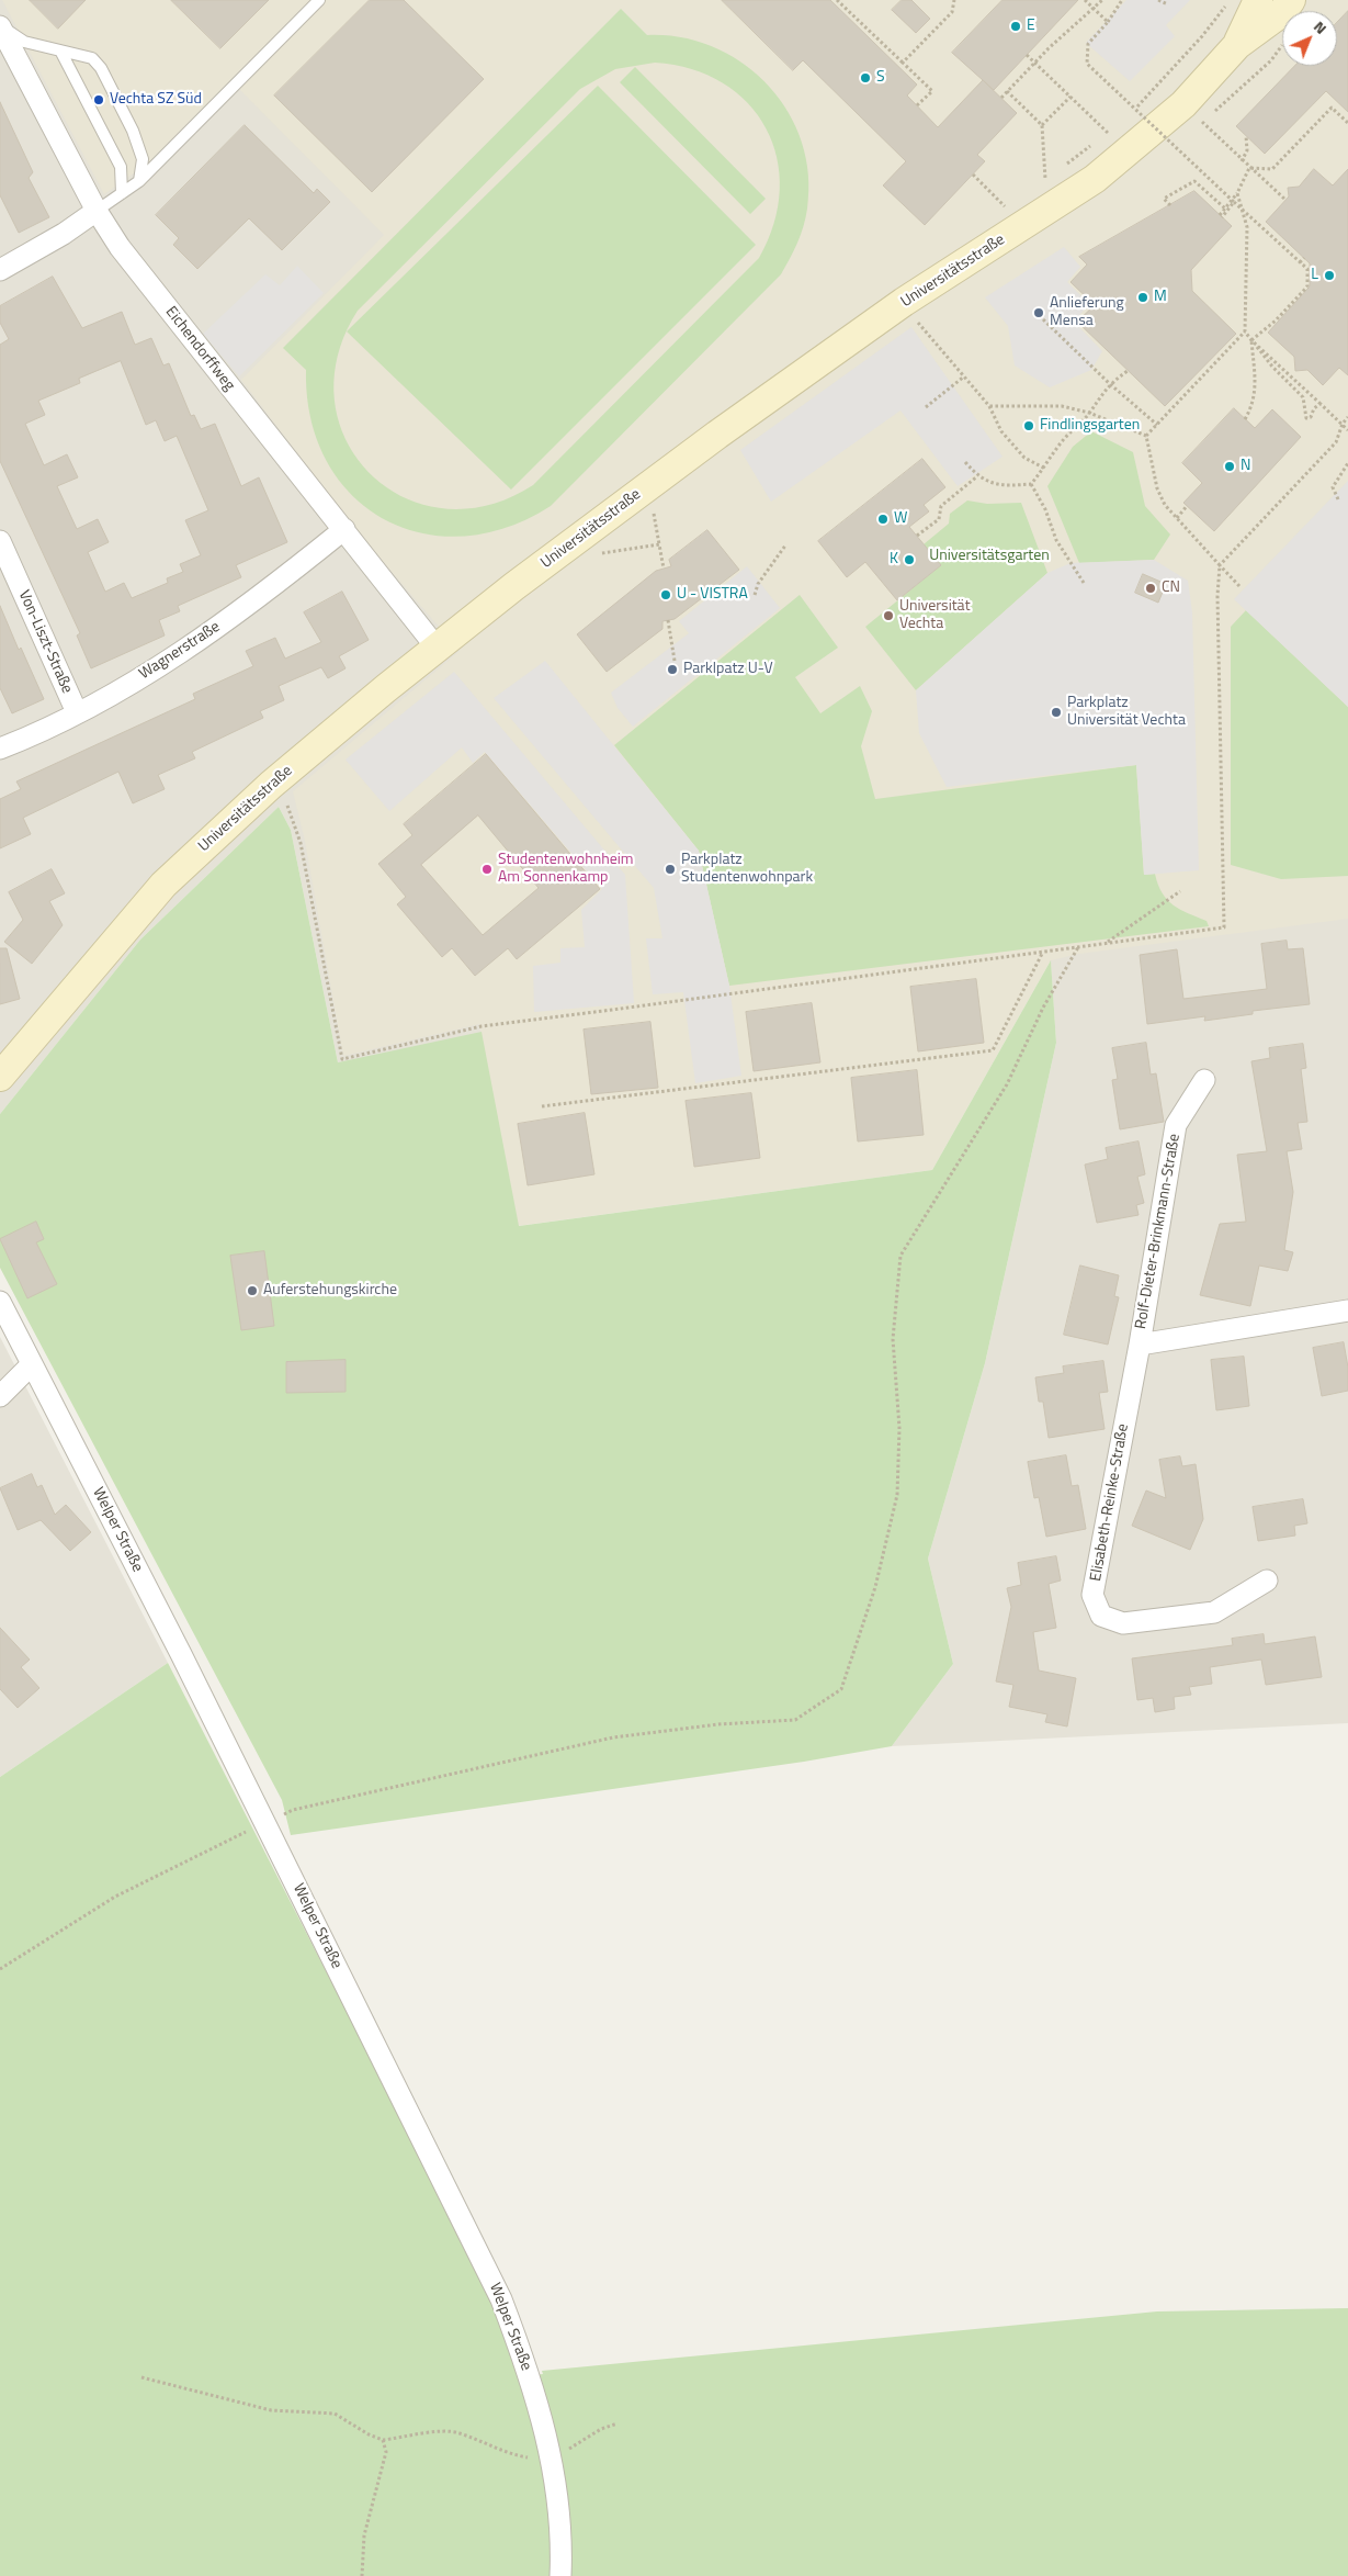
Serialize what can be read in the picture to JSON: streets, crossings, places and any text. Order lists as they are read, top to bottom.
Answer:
{
  "streets": {
    "street": [
      "Universitätsstraße",
      "Eichendorffweg",
      "Von-Liszt-Straße",
      "Wagnerstraße",
      "Rolf-Dieter-Brinkmann-Straße",
      "Elisabeth-Reinke-Straße",
      "Welper Straße"
    ]
  },
  "crossings": [
    ["Universitätsstraße", "Eichendorffweg"],
    ["Eichendorffweg", "Wagnerstraße"],
    ["Von-Liszt-Straße", "Wagnerstraße"],
    ["Rolf-Dieter-Brinkmann-Straße", "Elisabeth-Reinke-Straße"]
  ],
  "parks": ["Universitätsgarten"],
  "places": [
    "E",
    "S",
    "Vechta SZ Süd",
    "L",
    "M",
    "Anlieferung Mensa",
    "Findlingsgarten",
    "N",
    "W",
    "K",
    "CN",
    "U - VISTRA",
    "Universität Vechta",
    "Parklpatz U-V",
    "Parkplatz Universität Vechta",
    "Studentenwohnheim Am Sonnenkamp",
    "Parkplatz Studentenwohnpark",
    "Auferstehungskirche"
  ],
  "north": "top right"
}
